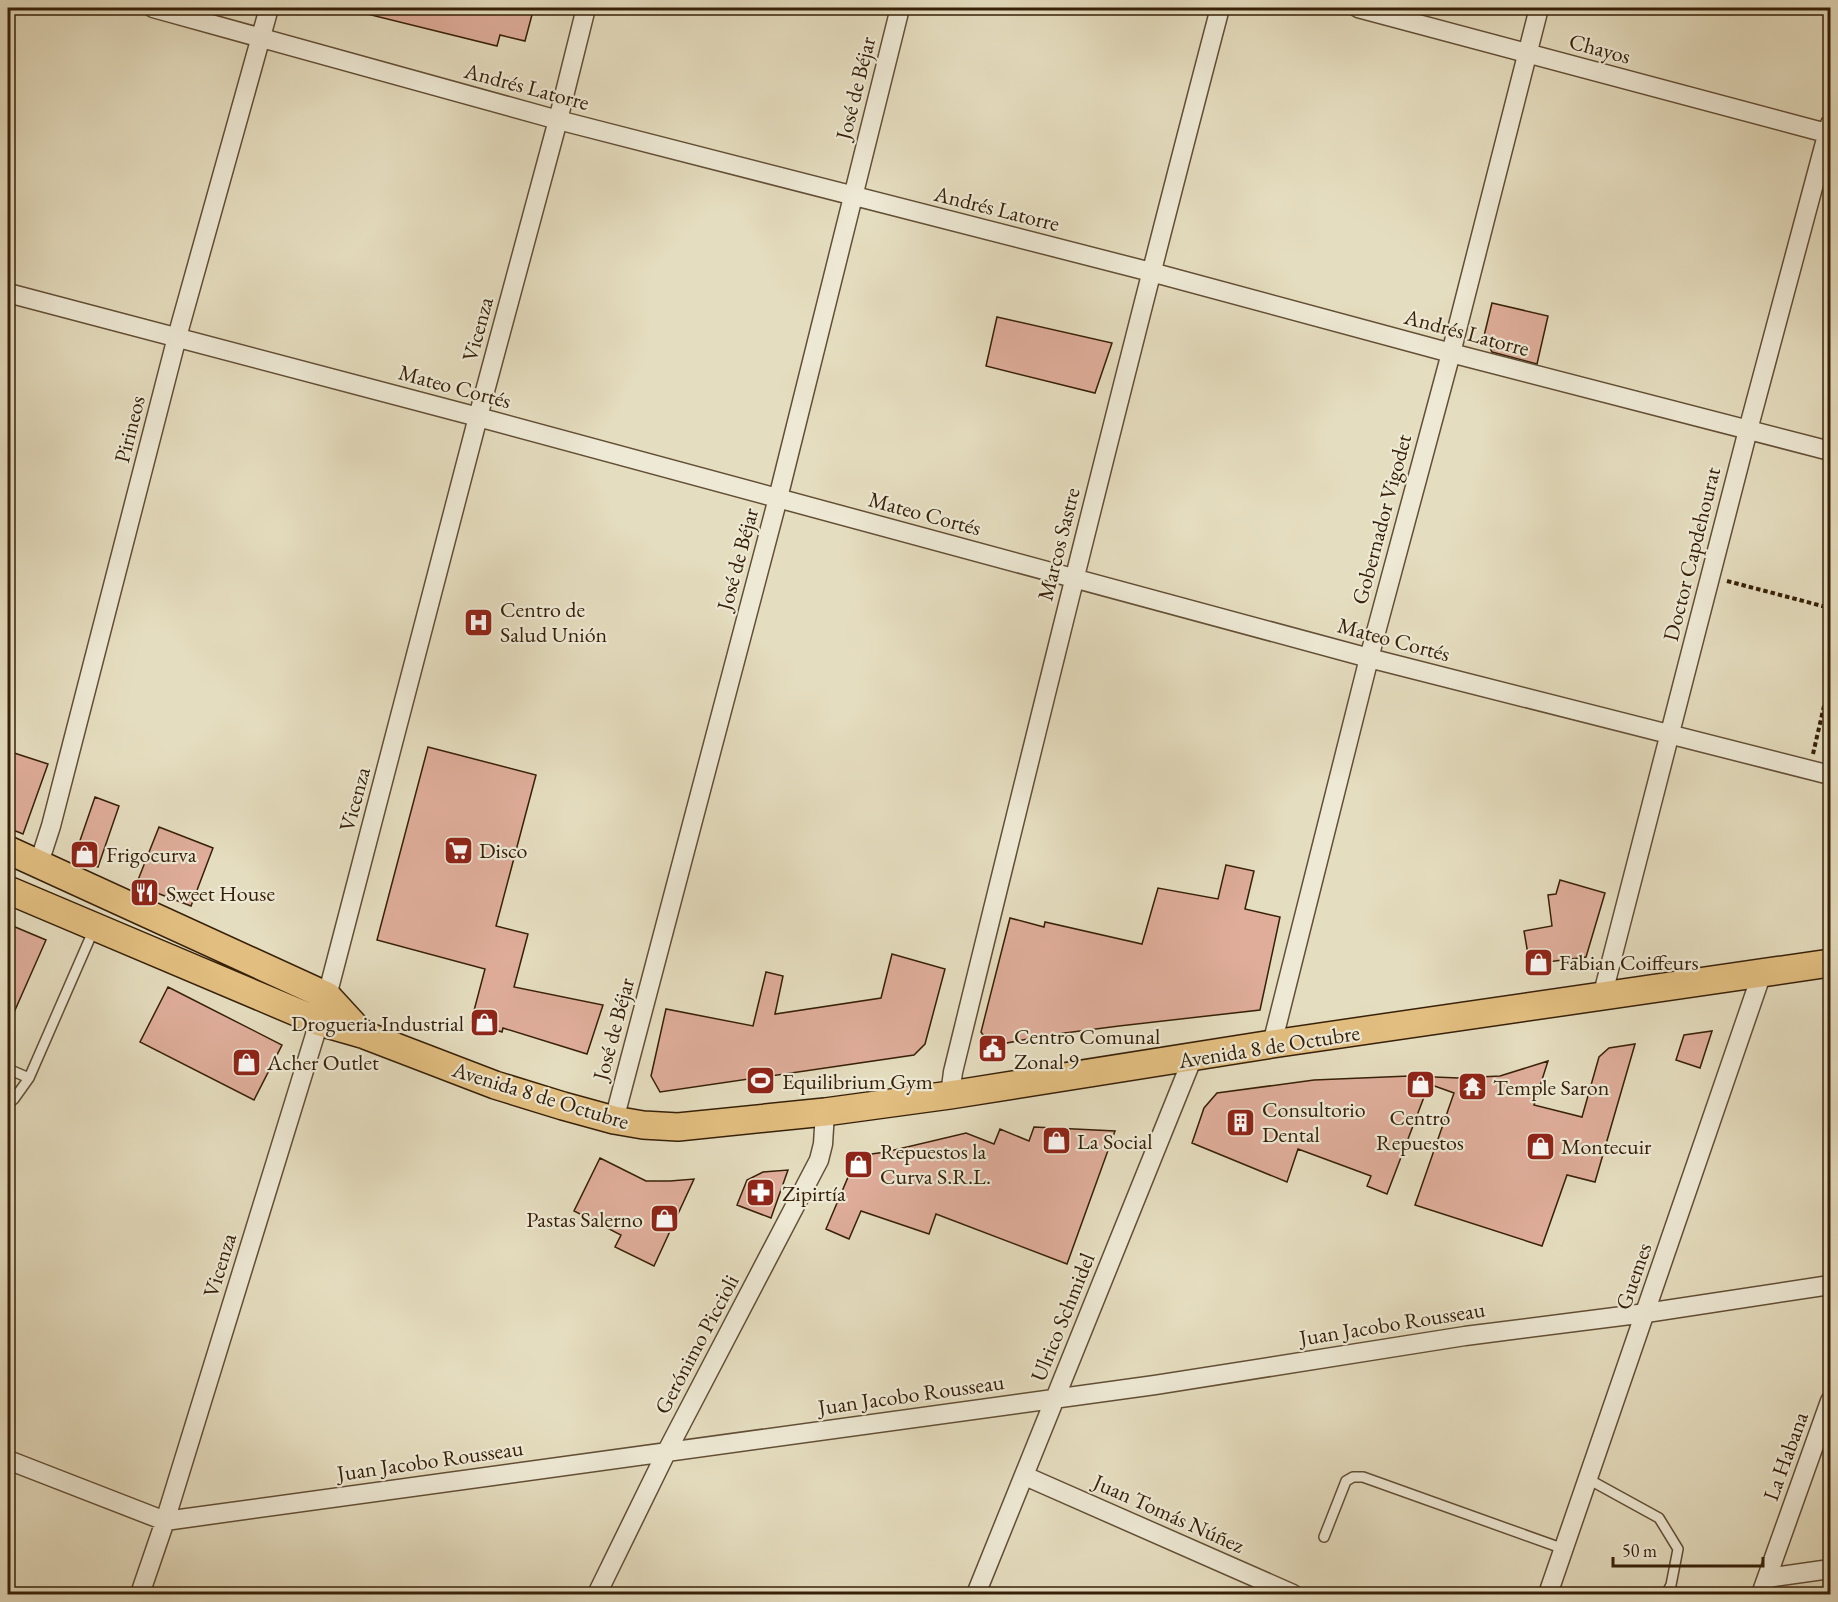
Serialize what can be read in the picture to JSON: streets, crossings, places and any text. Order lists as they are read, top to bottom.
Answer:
{
  "streets": {
    "main road": ["Avenida 8 de Octubre"],
    "street": [
      "Chayos",
      "Andrés Latorre",
      "José de Béjar",
      "Vicenza",
      "Mateo Cortés",
      "Pirineos",
      "Gobernador Vigodet",
      "Marcos Sastre",
      "Doctor Capdehourat",
      "Guemes",
      "Ulrico Schmidel",
      "Juan Jacobo Rousseau",
      "Gerónimo Piccioli",
      "La Habana",
      "Juan Tomás Núñez"
    ]
  },
  "crossings": [
    ["Chayos", "Gobernador Vigodet"],
    ["Chayos", "Doctor Capdehourat"],
    ["Andrés Latorre", "José de Béjar"],
    ["Andrés Latorre", "Vicenza"],
    ["Andrés Latorre", "Pirineos"],
    ["Andrés Latorre", "Gobernador Vigodet"],
    ["Andrés Latorre", "Marcos Sastre"],
    ["Andrés Latorre", "Doctor Capdehourat"],
    ["José de Béjar", "Mateo Cortés"],
    ["José de Béjar", "Avenida 8 de Octubre"],
    ["Vicenza", "Mateo Cortés"],
    ["Vicenza", "Avenida 8 de Octubre"],
    ["Vicenza", "Juan Jacobo Rousseau"],
    ["Mateo Cortés", "Pirineos"],
    ["Mateo Cortés", "Gobernador Vigodet"],
    ["Mateo Cortés", "Marcos Sastre"],
    ["Mateo Cortés", "Doctor Capdehourat"],
    ["Pirineos", "Avenida 8 de Octubre"],
    ["Gobernador Vigodet", "Avenida 8 de Octubre"],
    ["Marcos Sastre", "Avenida 8 de Octubre"],
    ["Doctor Capdehourat", "Avenida 8 de Octubre"],
    ["Avenida 8 de Octubre", "Guemes"],
    ["Avenida 8 de Octubre", "Ulrico Schmidel"],
    ["Avenida 8 de Octubre", "Gerónimo Piccioli"],
    ["Guemes", "Juan Jacobo Rousseau"],
    ["Ulrico Schmidel", "Juan Jacobo Rousseau"],
    ["Ulrico Schmidel", "Juan Tomás Núñez"],
    ["Juan Jacobo Rousseau", "Gerónimo Piccioli"]
  ],
  "places": {
    "hospital": ["Centro de Salud Unión"],
    "supermarket": ["Disco"],
    "shop": [
      "Frigocurva",
      "Fabian Coiffeurs",
      "Drogueria Industrial",
      "Acher Outlet",
      "Centro Repuestos",
      "La Social",
      "Montecuir",
      "Repuestos la Curva S.R.L.",
      "Pastas Salerno"
    ],
    "restaurant": ["Sweet House"],
    "public building": ["Centro Comunal Zonal 9"],
    "sports": ["Equilibrium Gym"],
    "temple": ["Temple Saron"],
    "building": ["Consultorio Dental"],
    "pharmacy": ["Zipirtía"]
  },
  "scale_bar": "50 m"
}
